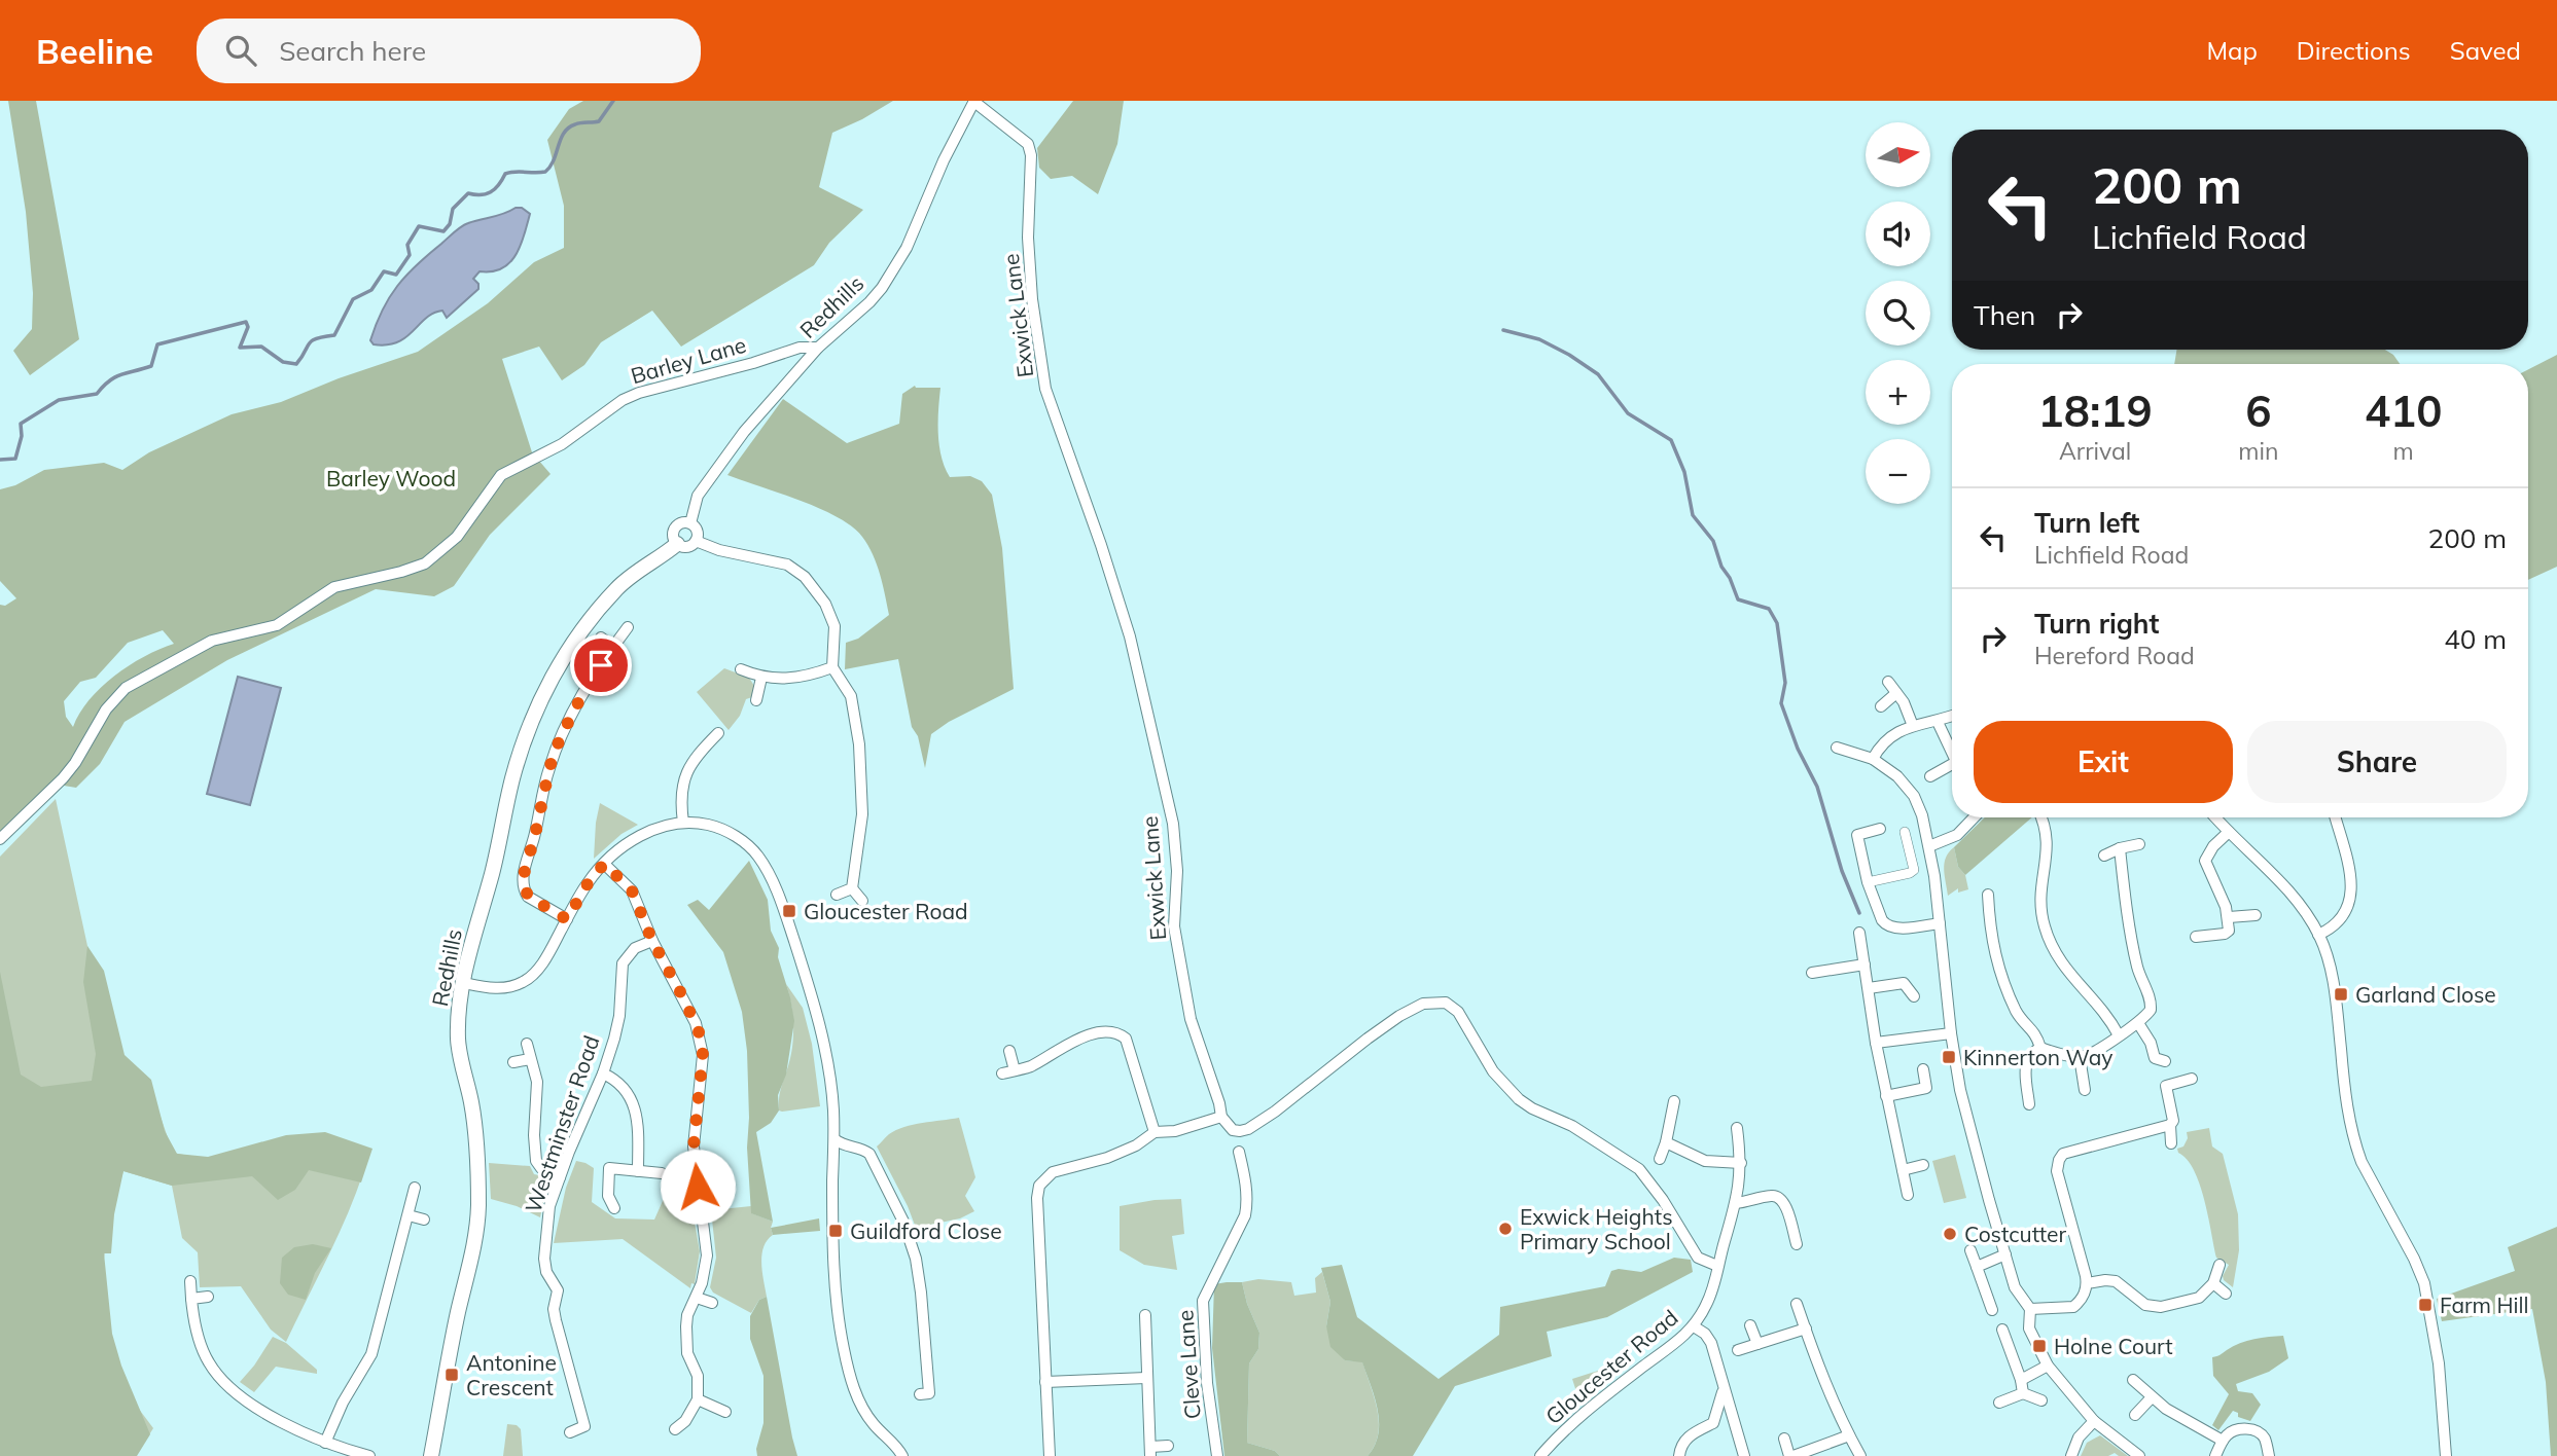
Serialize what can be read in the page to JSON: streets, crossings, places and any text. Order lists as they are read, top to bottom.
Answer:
{
  "streets": {
    "street": [
      "Redhills",
      "Exwick Lane",
      "Barley Lane",
      "Westminster Road",
      "Cleve Lane",
      "Gloucester Road"
    ]
  },
  "crossings": [
    ["Redhills", "Exwick Lane"],
    ["Redhills", "Barley Lane"]
  ],
  "parks": ["Barley Wood"],
  "places": {
    "transit": [
      "Gloucester Road",
      "Garland Close",
      "Kinnerton Way",
      "Guildford Close",
      "Farm Hill",
      "Holne Court",
      "Antonine Crescent"
    ],
    "other": ["Exwick Heights Primary School", "Costcutter"]
  },
  "north": "right",
  "page": {
    "header": "Beeline",
    "search": "Search here",
    "nav": ["Map", "Directions", "Saved"],
    "map_buttons": ["+", "−"],
    "turn": ["200 m", "Lichfield Road"],
    "then": "Then",
    "eta": [
      "18:19",
      "Arrival",
      "6",
      "min",
      "410",
      "m"
    ],
    "list": [
      {
        "name": "Turn left",
        "note": "Lichfield Road",
        "value": "200 m"
      },
      {
        "name": "Turn right",
        "note": "Hereford Road",
        "value": "40 m"
      }
    ],
    "buttons": ["Exit", "Share"]
  }
}
